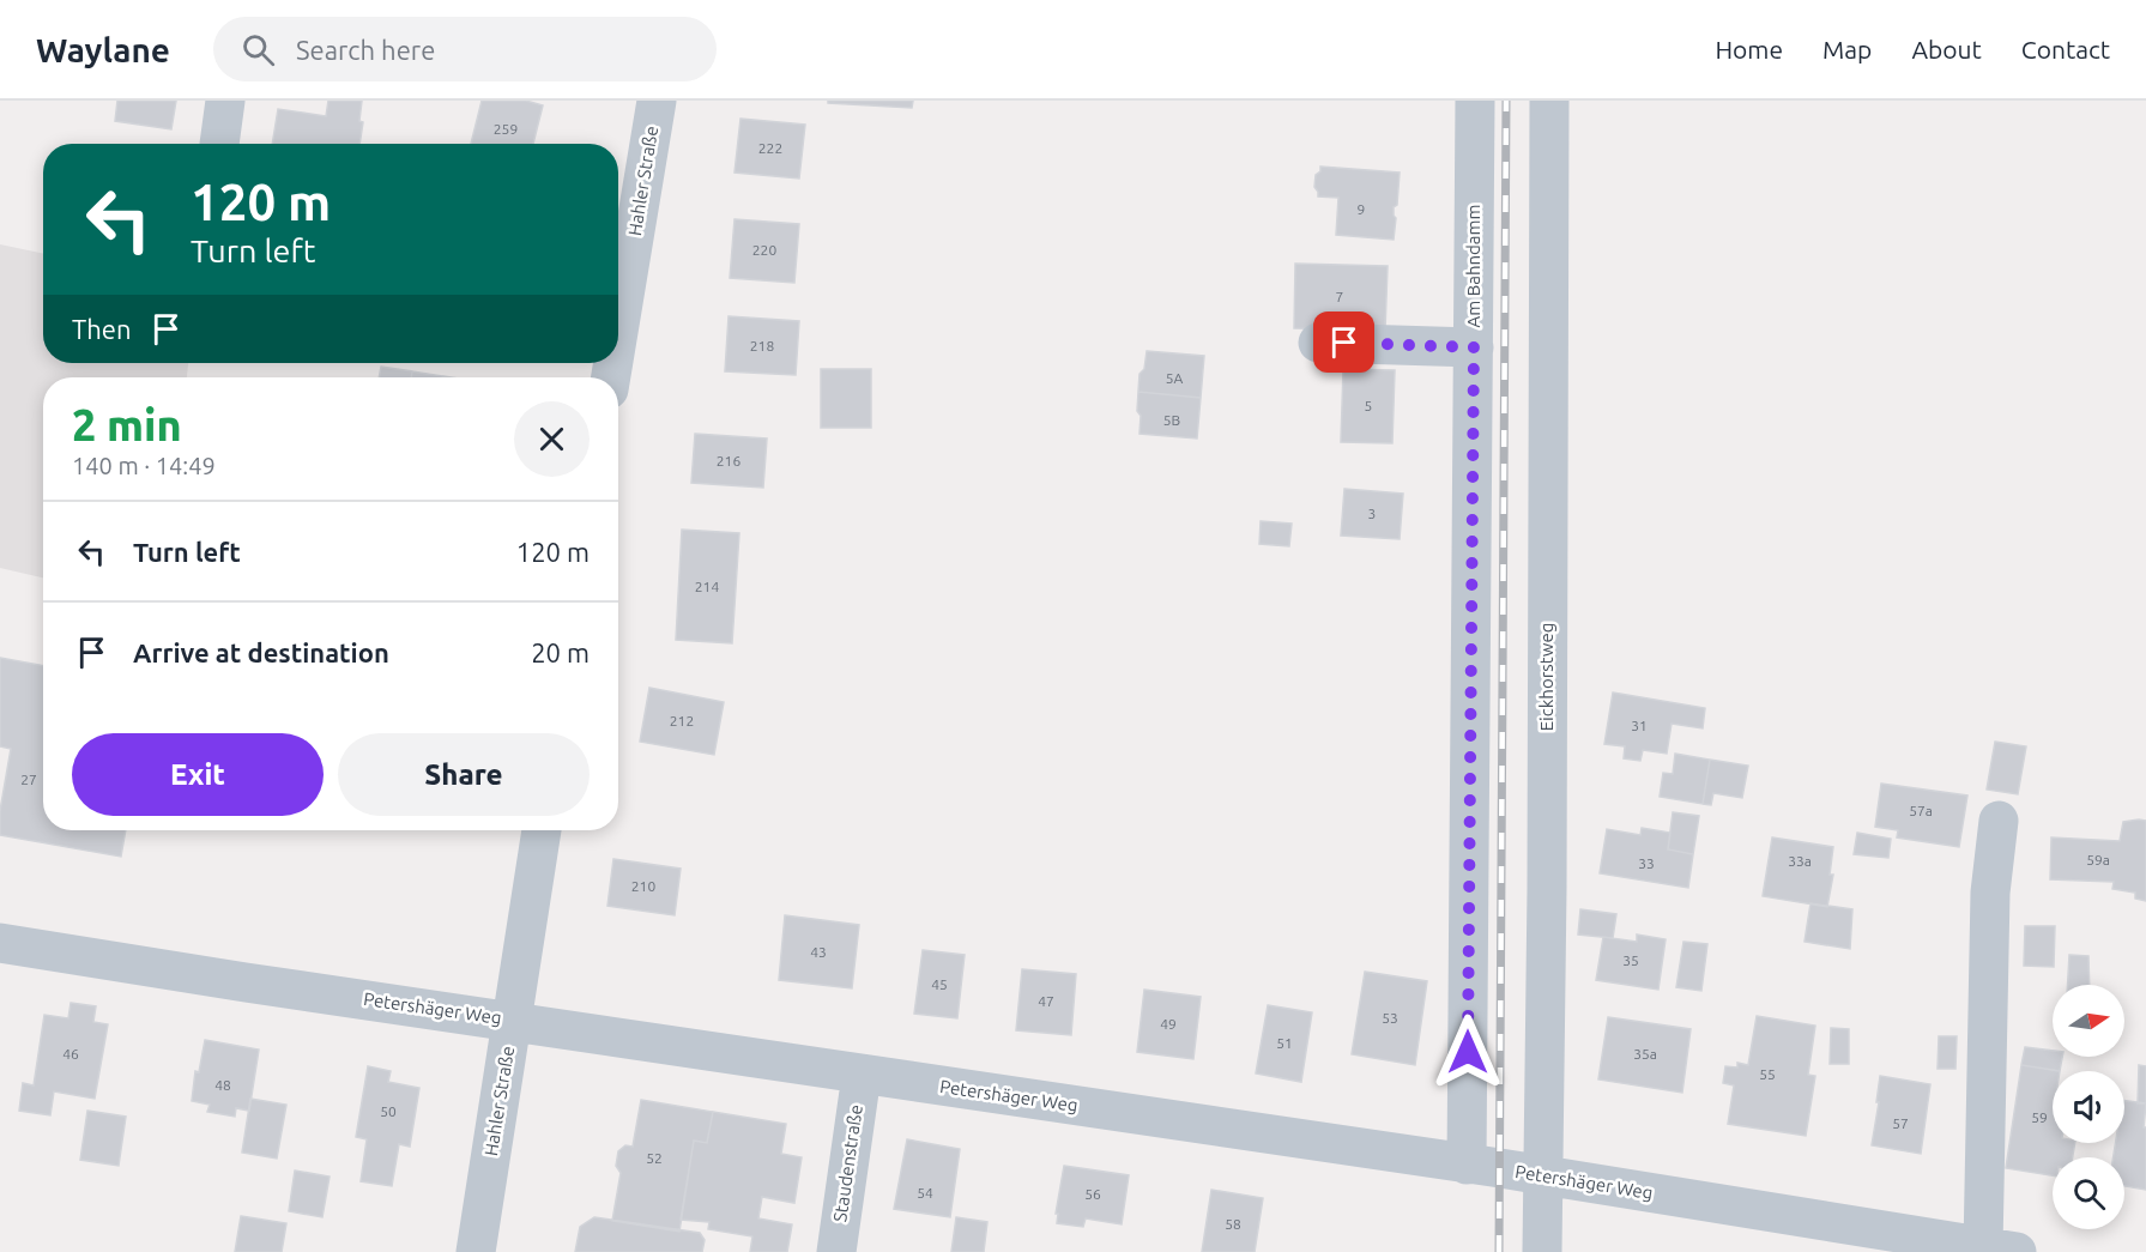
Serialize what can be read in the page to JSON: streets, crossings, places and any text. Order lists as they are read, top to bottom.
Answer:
{
  "streets": {
    "street": [
      "Hahler Straße",
      "Am Bahndamm",
      "Eickhorstweg",
      "Petershäger Weg",
      "Staudenstraße"
    ]
  },
  "crossings": [
    ["Hahler Straße", "Petershäger Weg"],
    ["Am Bahndamm", "Petershäger Weg"],
    ["Eickhorstweg", "Petershäger Weg"],
    ["Petershäger Weg", "Staudenstraße"]
  ],
  "house_numbers": [
    "259",
    "222",
    "9",
    "220",
    "7",
    "218",
    "5A",
    "5",
    "5B",
    "216",
    "3",
    "214",
    "212",
    "31",
    "27",
    "57a",
    "59a",
    "33a",
    "33",
    "210",
    "43",
    "35",
    "45",
    "47",
    "53",
    "49",
    "51",
    "46",
    "35a",
    "55",
    "48",
    "50",
    "59",
    "57",
    "52",
    "54",
    "56",
    "58"
  ],
  "north": "right",
  "page": {
    "header": "Waylane",
    "search": "Search here",
    "nav": [
      "Home",
      "Map",
      "About",
      "Contact"
    ],
    "turn": ["120 m", "Turn left"],
    "then": "Then",
    "heading": ["2 min", "140 m · 14:49"],
    "list": [
      {
        "name": "Turn left",
        "value": "120 m"
      },
      {
        "name": "Arrive at destination",
        "value": "20 m"
      }
    ],
    "buttons": ["Exit", "Share"]
  }
}
